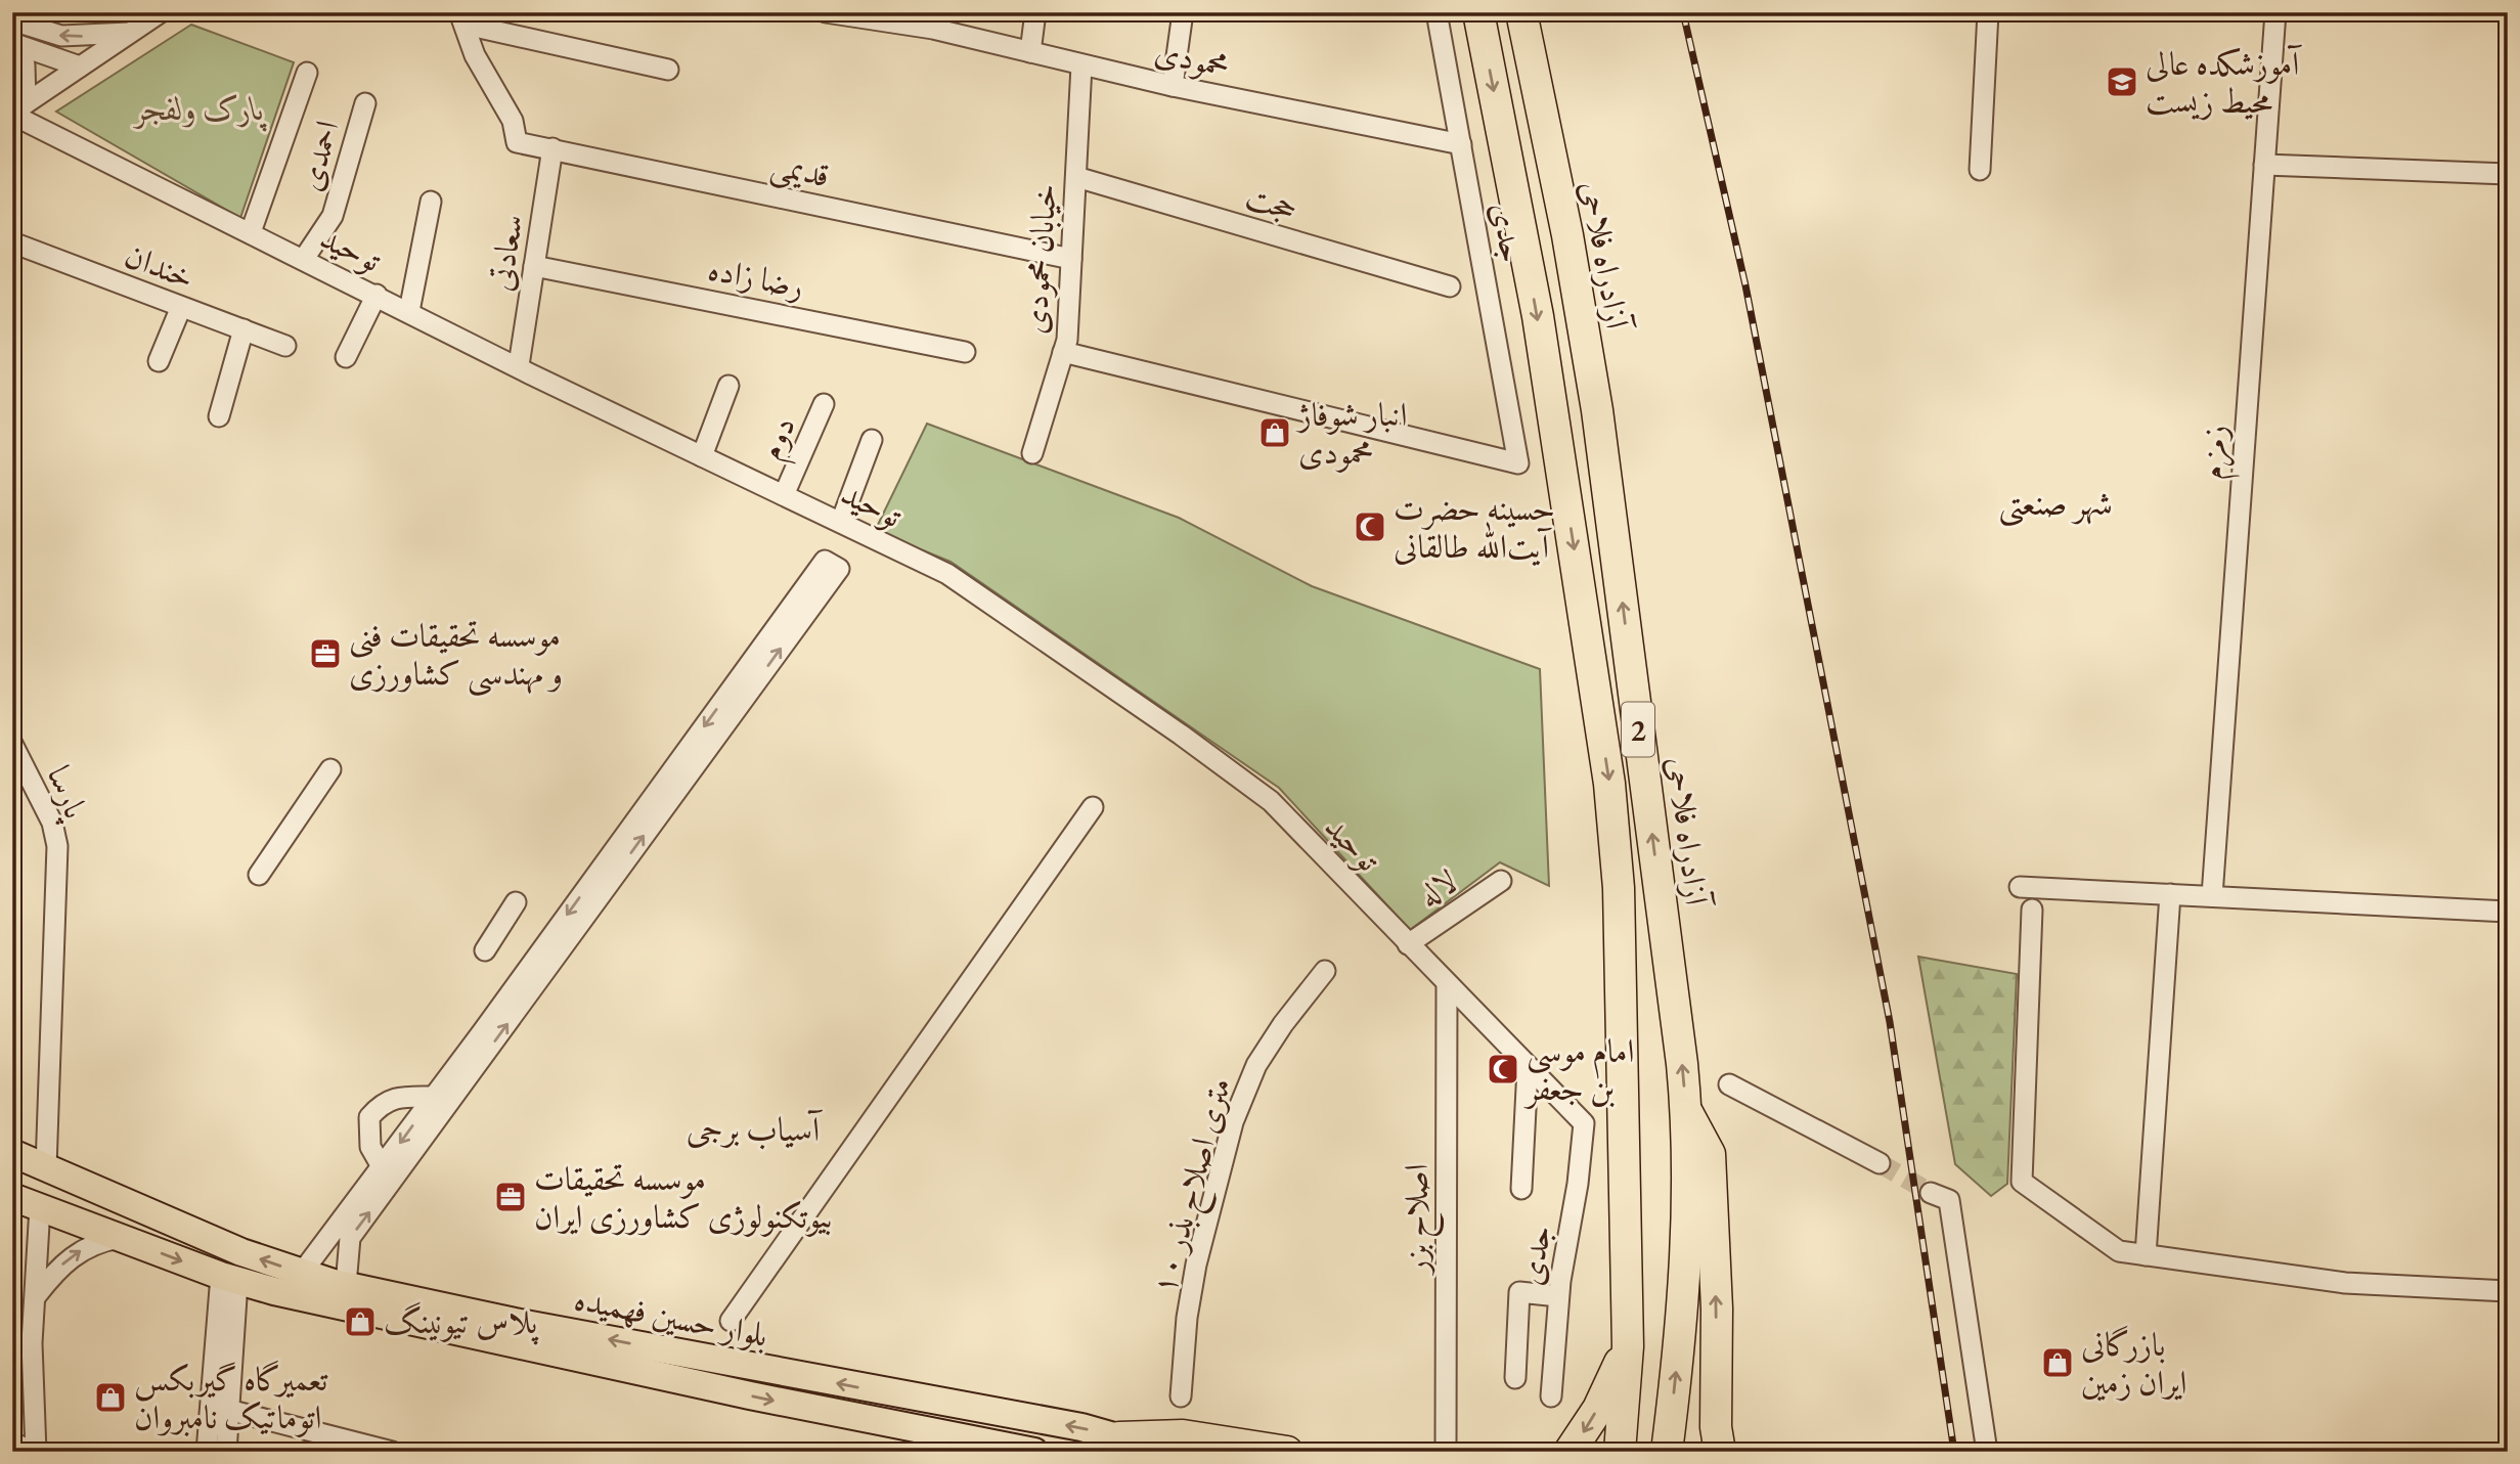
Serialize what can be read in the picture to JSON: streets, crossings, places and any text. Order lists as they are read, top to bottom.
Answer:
{
  "streets": {
    "highway": ["آزادراه فلاحی", "2"],
    "main road": ["بلوار حسین فهمیده"],
    "street": [
      "محمودی",
      "احمدی",
      "قدیمی",
      "حجت",
      "جدی",
      "توحید",
      "سعادتی",
      "خیابان محمودی",
      "خندان",
      "رضا زاده",
      "دوم",
      "زمزم",
      "پارسا",
      "لاله",
      "۱۰ متری اصلاح بذر",
      "اصلاح بزر"
    ]
  },
  "crossings": [
    ["محمودی", "جدی"],
    ["محمودی", "خیابان محمودی"],
    ["احمدی", "توحید"],
    ["قدیمی", "سعادتی"],
    ["قدیمی", "خیابان محمودی"],
    ["حجت", "خیابان محمودی"],
    ["جدی", "توحید"],
    ["جدی", "خیابان محمودی"],
    ["توحید", "سعادتی"],
    ["توحید", "دوم"],
    ["توحید", "لاله"],
    ["توحید", "اصلاح بزر"],
    ["سعادتی", "رضا زاده"],
    ["پارسا", "بلوار حسین فهمیده"]
  ],
  "districts": ["شهر صنعتی", "آسیاب برجی"],
  "parks": ["پارک ولفجر"],
  "places": {
    "school or university": ["آموزشکده عالی محیط زیست"],
    "shop": [
      "انبار شوفاژ محمودی",
      "پلاس تیونینگ",
      "بازرگانی ایران زمین",
      "تعمیرگاه گیربکس اتوماتیک نامبروان"
    ],
    "mosque": ["حسینه حضرت آیت‌الله طالقانی", "امام موسی بن جعفر"],
    "office": ["موسسه تحقیقات فنی و مهندسی کشاورزی", "موسسه تحقیقات بیوتکنولوژی کشاورزی ایران"]
  }
}
